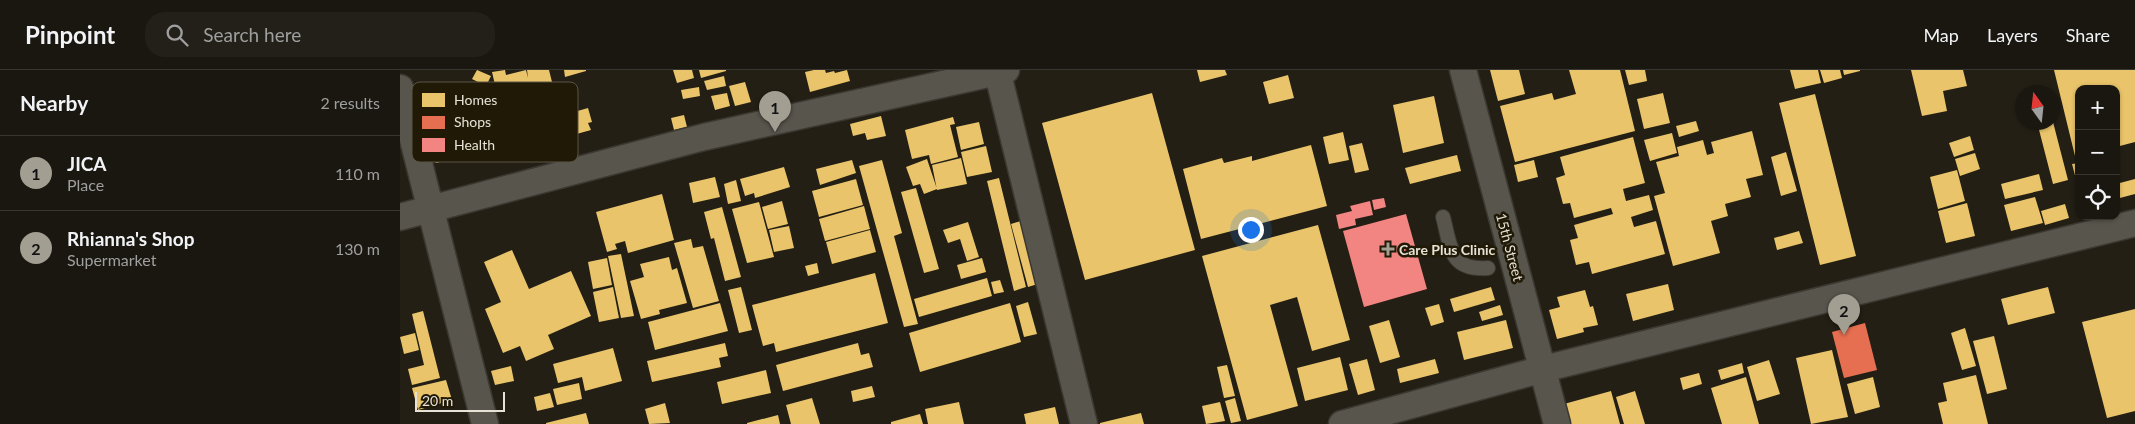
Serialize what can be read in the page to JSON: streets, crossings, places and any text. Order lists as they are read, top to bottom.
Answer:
{
  "streets": {
    "street": ["15th Street"]
  },
  "places": {
    "health": ["Care Plus Clinic"]
  },
  "legend": ["Homes", "Shops", "Health"],
  "scale_bar": "20 m",
  "north": "top",
  "page": {
    "header": "Pinpoint",
    "search": "Search here",
    "nav": ["Map", "Layers", "Share"],
    "heading": ["Nearby", "2 results"],
    "map_buttons": ["+", "−"],
    "pins": ["1", "2"],
    "list": [
      {
        "mark": "1",
        "name": "JICA",
        "note": "Place",
        "value": "110 m"
      },
      {
        "mark": "2",
        "name": "Rhianna's Shop",
        "note": "Supermarket",
        "value": "130 m"
      }
    ],
    "scale": "20 m"
  }
}
